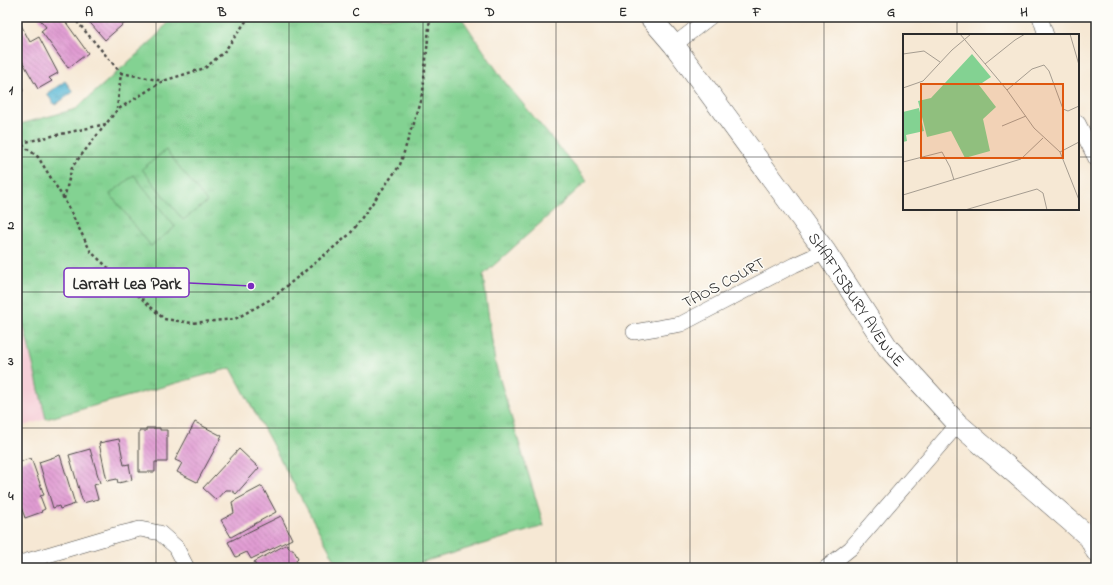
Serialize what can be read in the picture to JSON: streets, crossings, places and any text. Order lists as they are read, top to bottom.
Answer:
{
  "streets": {
    "street": ["TAOS COURT", "SHAFTSBURY AVENUE"]
  },
  "crossings": [
    ["TAOS COURT", "SHAFTSBURY AVENUE"]
  ],
  "places": ["Larratt Lea Park"],
  "grid": {
    "columns": [
      "A",
      "B",
      "C",
      "D",
      "E",
      "F",
      "G",
      "H"
    ],
    "rows": [
      "1",
      "2",
      "3",
      "4"
    ]
  }
}
